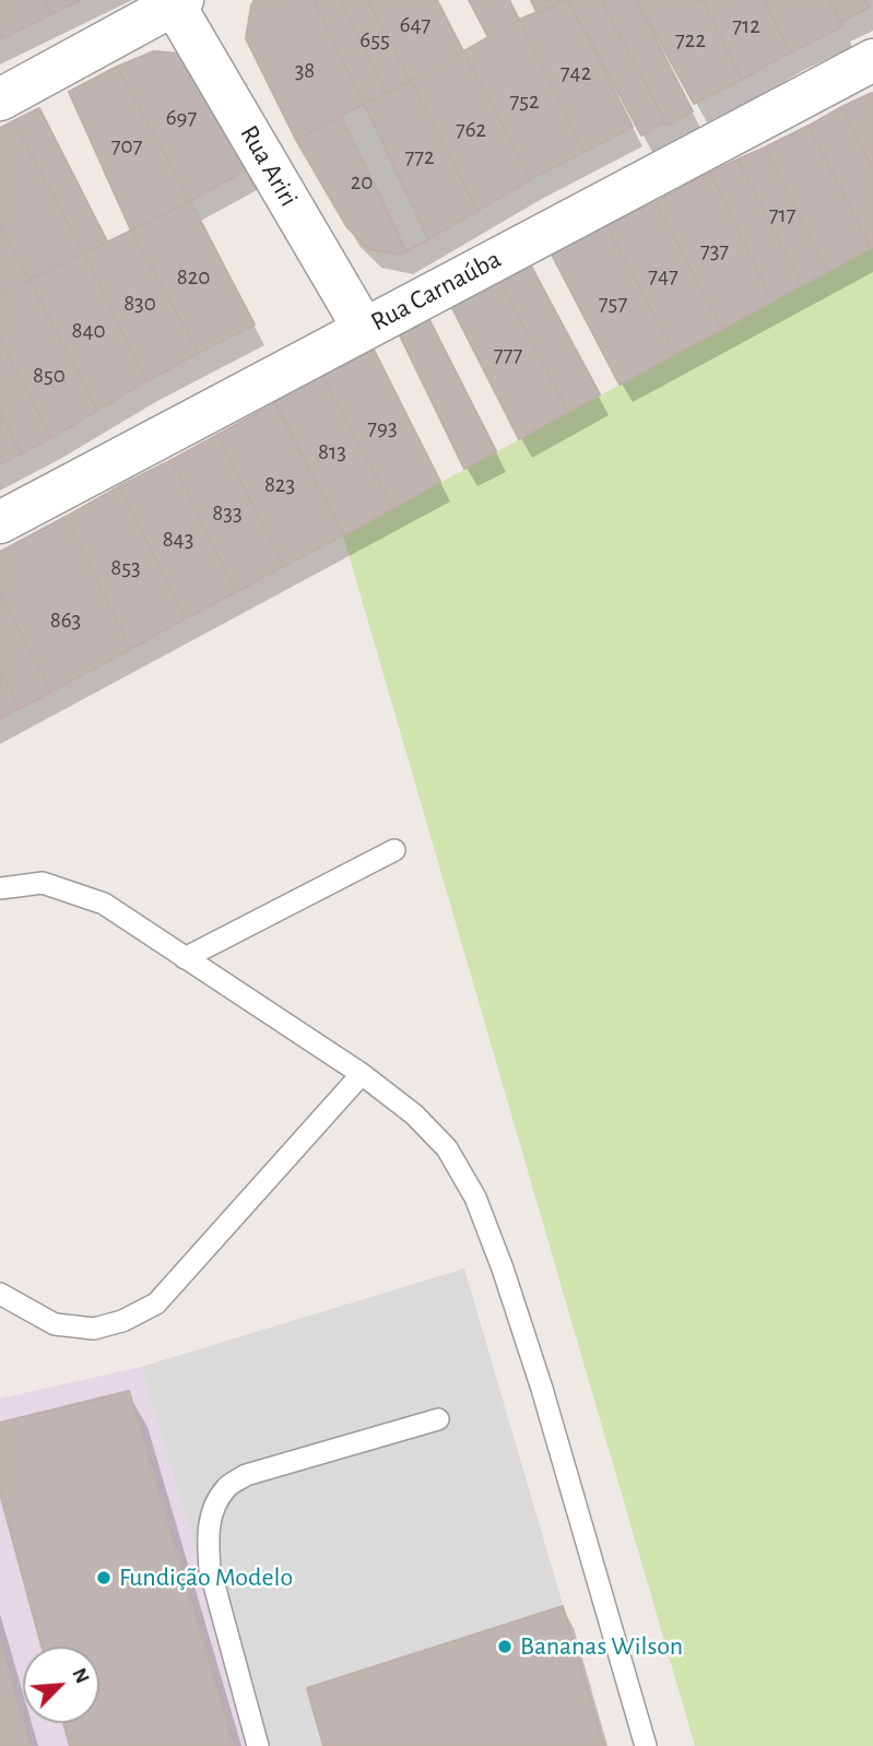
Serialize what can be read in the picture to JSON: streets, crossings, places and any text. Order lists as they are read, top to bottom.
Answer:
{
  "streets": {
    "street": ["Rua Ariri", "Rua Carnaúba"]
  },
  "crossings": [
    ["Rua Ariri", "Rua Carnaúba"]
  ],
  "places": ["Fundição Modelo", "Bananas Wilson"],
  "house_numbers": [
    "647",
    "712",
    "655",
    "722",
    "38",
    "742",
    "752",
    "697",
    "762",
    "707",
    "772",
    "20",
    "717",
    "737",
    "747",
    "820",
    "830",
    "757",
    "840",
    "777",
    "850",
    "793",
    "813",
    "823",
    "833",
    "843",
    "853",
    "863"
  ],
  "north": "top right"
}
